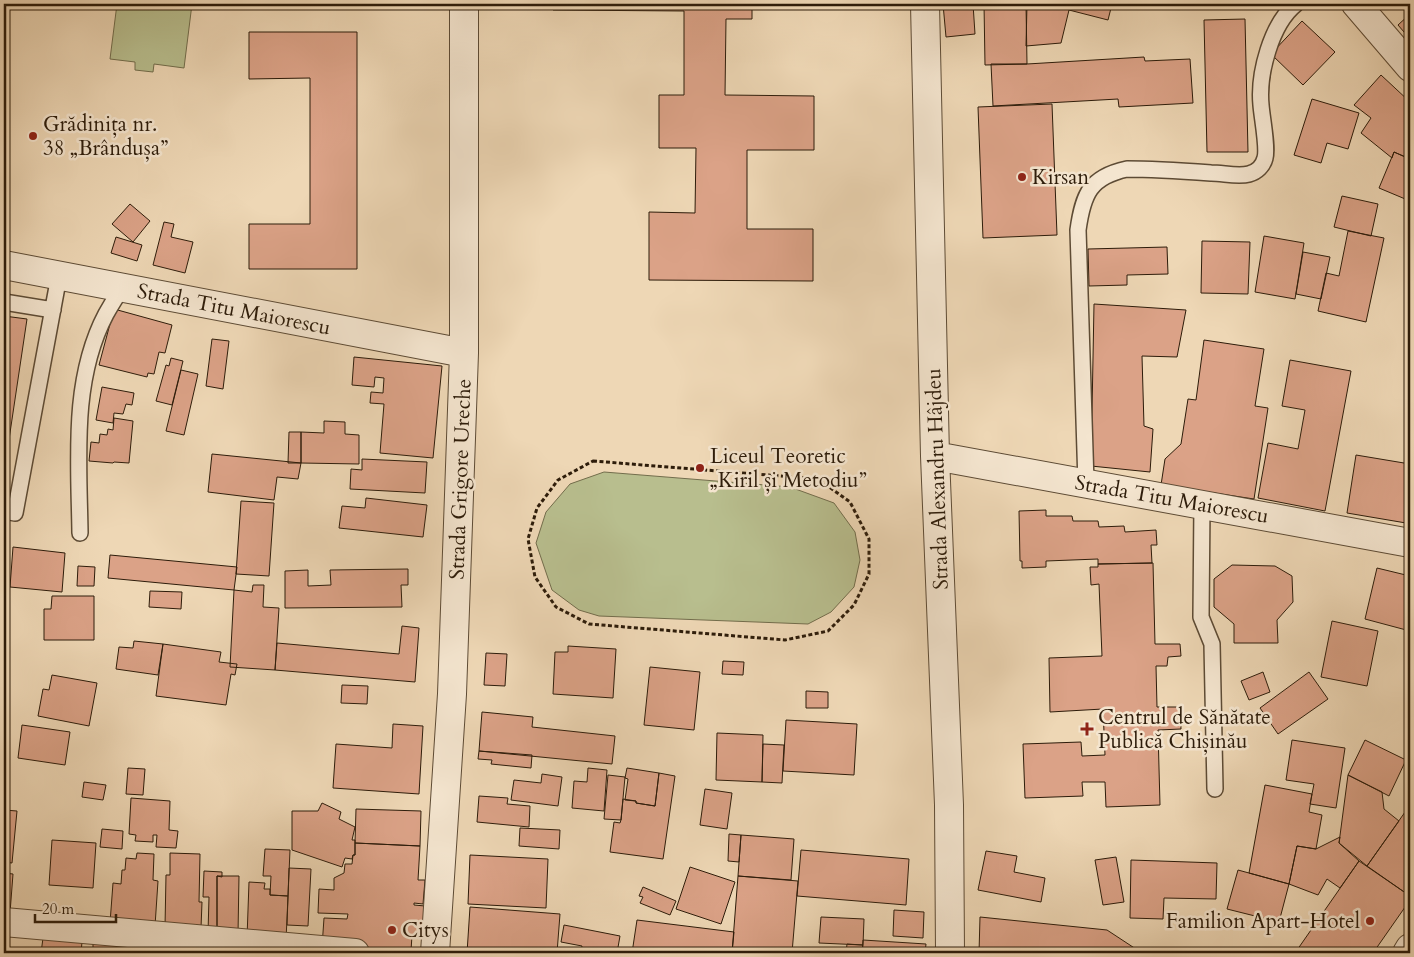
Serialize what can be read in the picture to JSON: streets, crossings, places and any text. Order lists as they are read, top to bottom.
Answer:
{
  "streets": {
    "street": ["Strada Titu Maiorescu", "Strada Grigore Ureche", "Strada Alexandru Hâjdeu"]
  },
  "crossings": [
    ["Strada Titu Maiorescu", "Strada Grigore Ureche"],
    ["Strada Titu Maiorescu", "Strada Alexandru Hâjdeu"]
  ],
  "places": {
    "other": [
      "Grădinița nr. 38 „Brândușa”",
      "Kirsan",
      "Liceul Teoretic „Kiril și Metodiu”",
      "Familion Apart-Hotel",
      "Citys"
    ],
    "health": ["Centrul de Sănătate Publică Chișinău"]
  },
  "scale_bar": "20 m"
}
